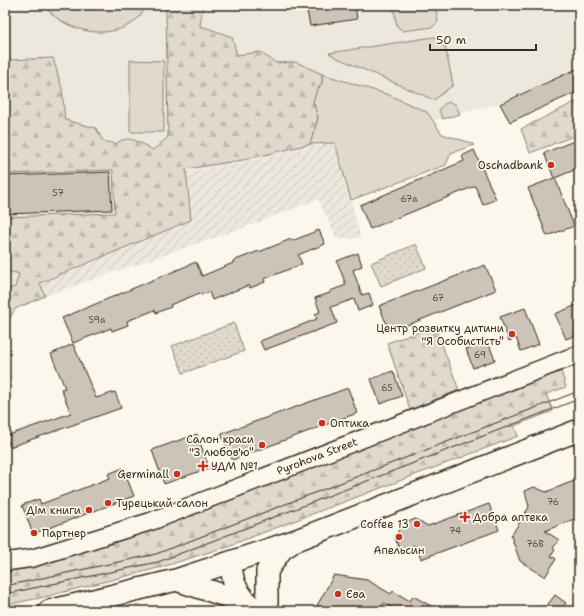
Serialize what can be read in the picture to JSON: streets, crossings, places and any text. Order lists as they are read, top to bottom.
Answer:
{
  "streets": {
    "street": ["Pyrohova Street"]
  },
  "places": {
    "other": [
      "Oschadbank",
      "Центр розвитку дитини \"Я Особистість\"",
      "Оптика",
      "Салон краси \"З любов'ю\"",
      "Germinall",
      "Турецький салон",
      "Дім книги",
      "Coffee 13",
      "Партнер",
      "Апельсин",
      "Єва"
    ],
    "health": ["УДМ №1", "Добра аптека"]
  },
  "house_numbers": [
    "57",
    "67а",
    "67",
    "59а",
    "69",
    "65",
    "76",
    "74",
    "76В"
  ],
  "scale_bar": "50 m"
}
